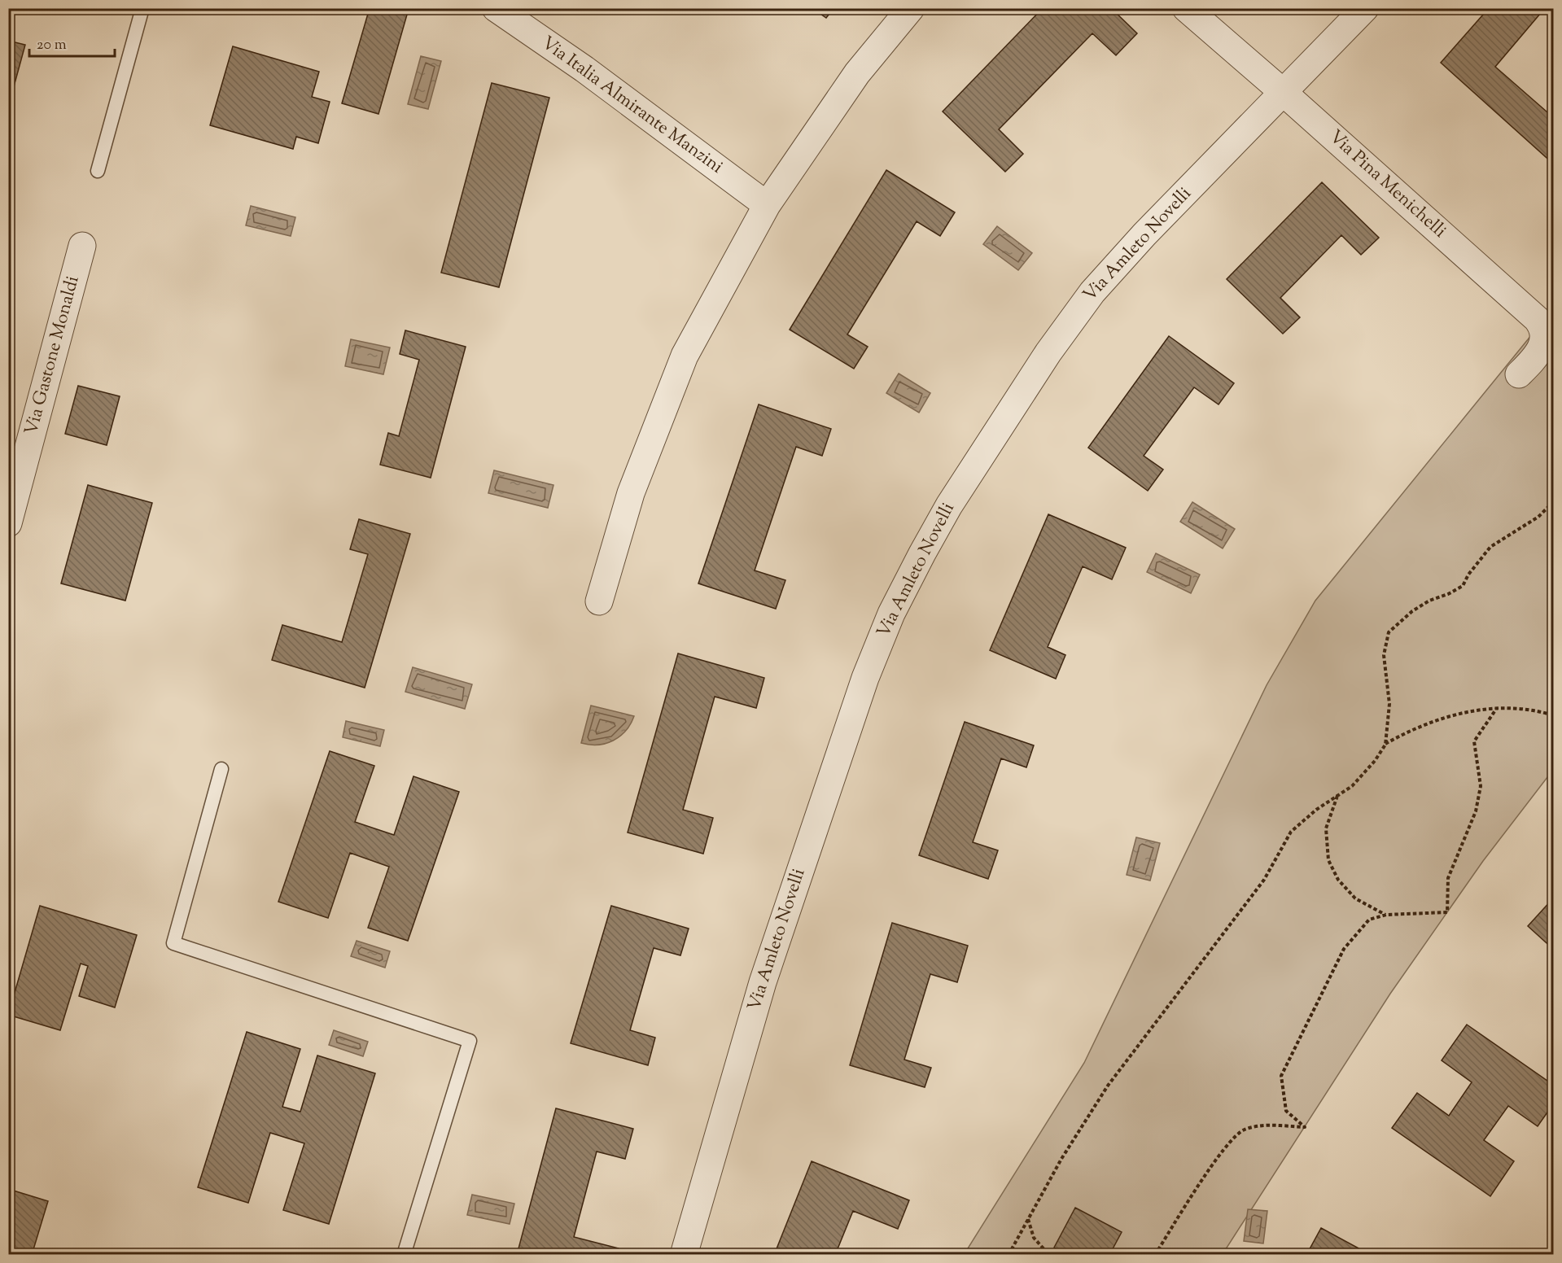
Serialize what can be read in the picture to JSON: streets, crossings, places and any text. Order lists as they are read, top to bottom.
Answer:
{
  "streets": {
    "street": [
      "Via Italia Almirante Manzini",
      "Via Pina Menichelli",
      "Via Amleto Novelli",
      "Via Gastone Monaldi"
    ]
  },
  "crossings": [
    ["Via Pina Menichelli", "Via Amleto Novelli"]
  ],
  "scale_bar": "20 m"
}
